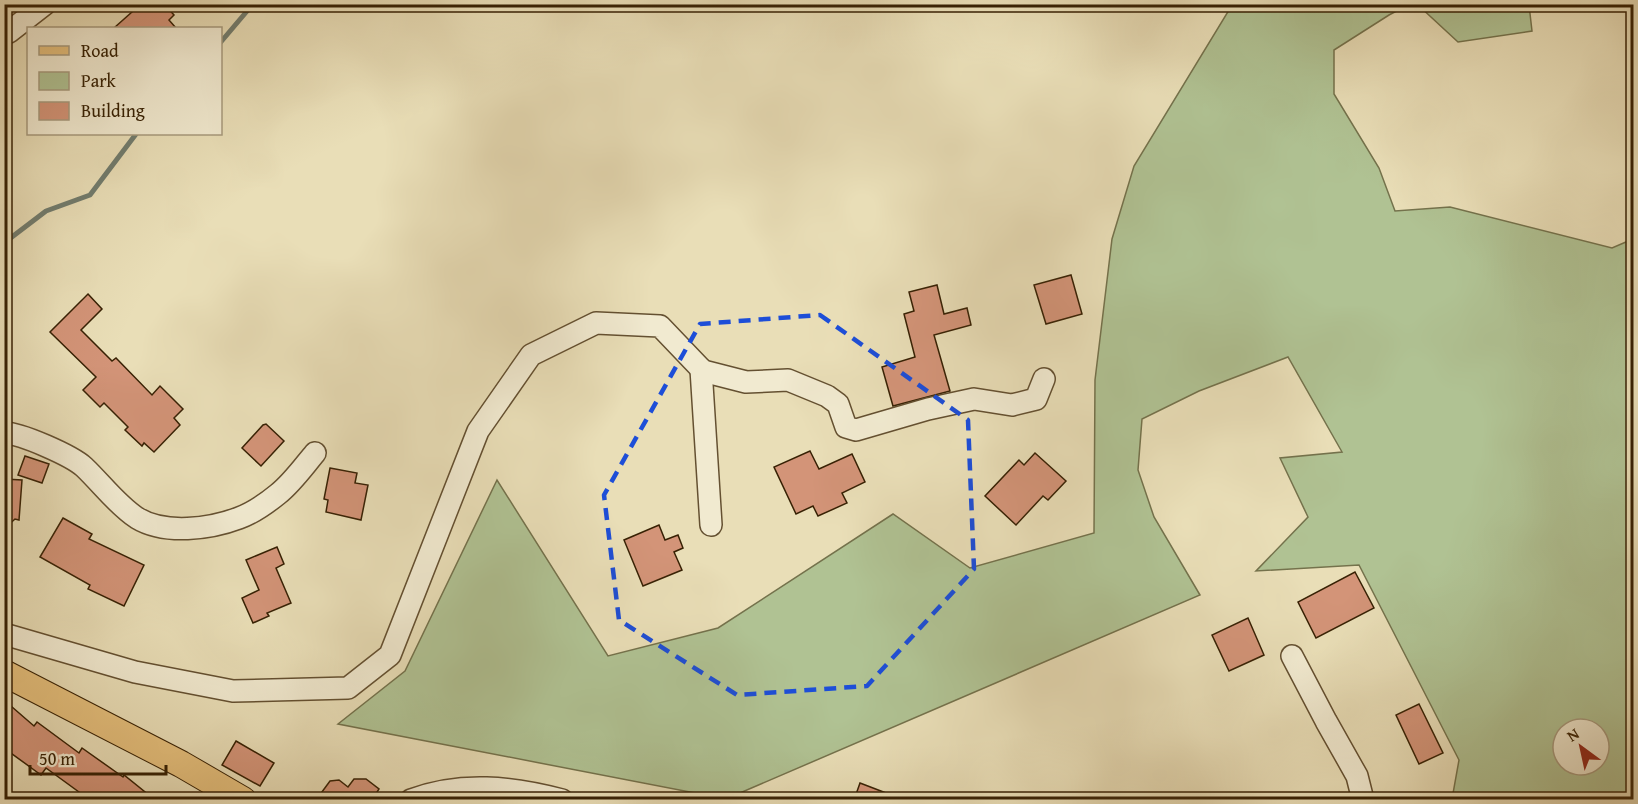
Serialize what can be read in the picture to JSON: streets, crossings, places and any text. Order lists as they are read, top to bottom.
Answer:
{
  "legend": ["Road", "Park", "Building"],
  "scale_bar": "50 m",
  "north": "top left"
}
